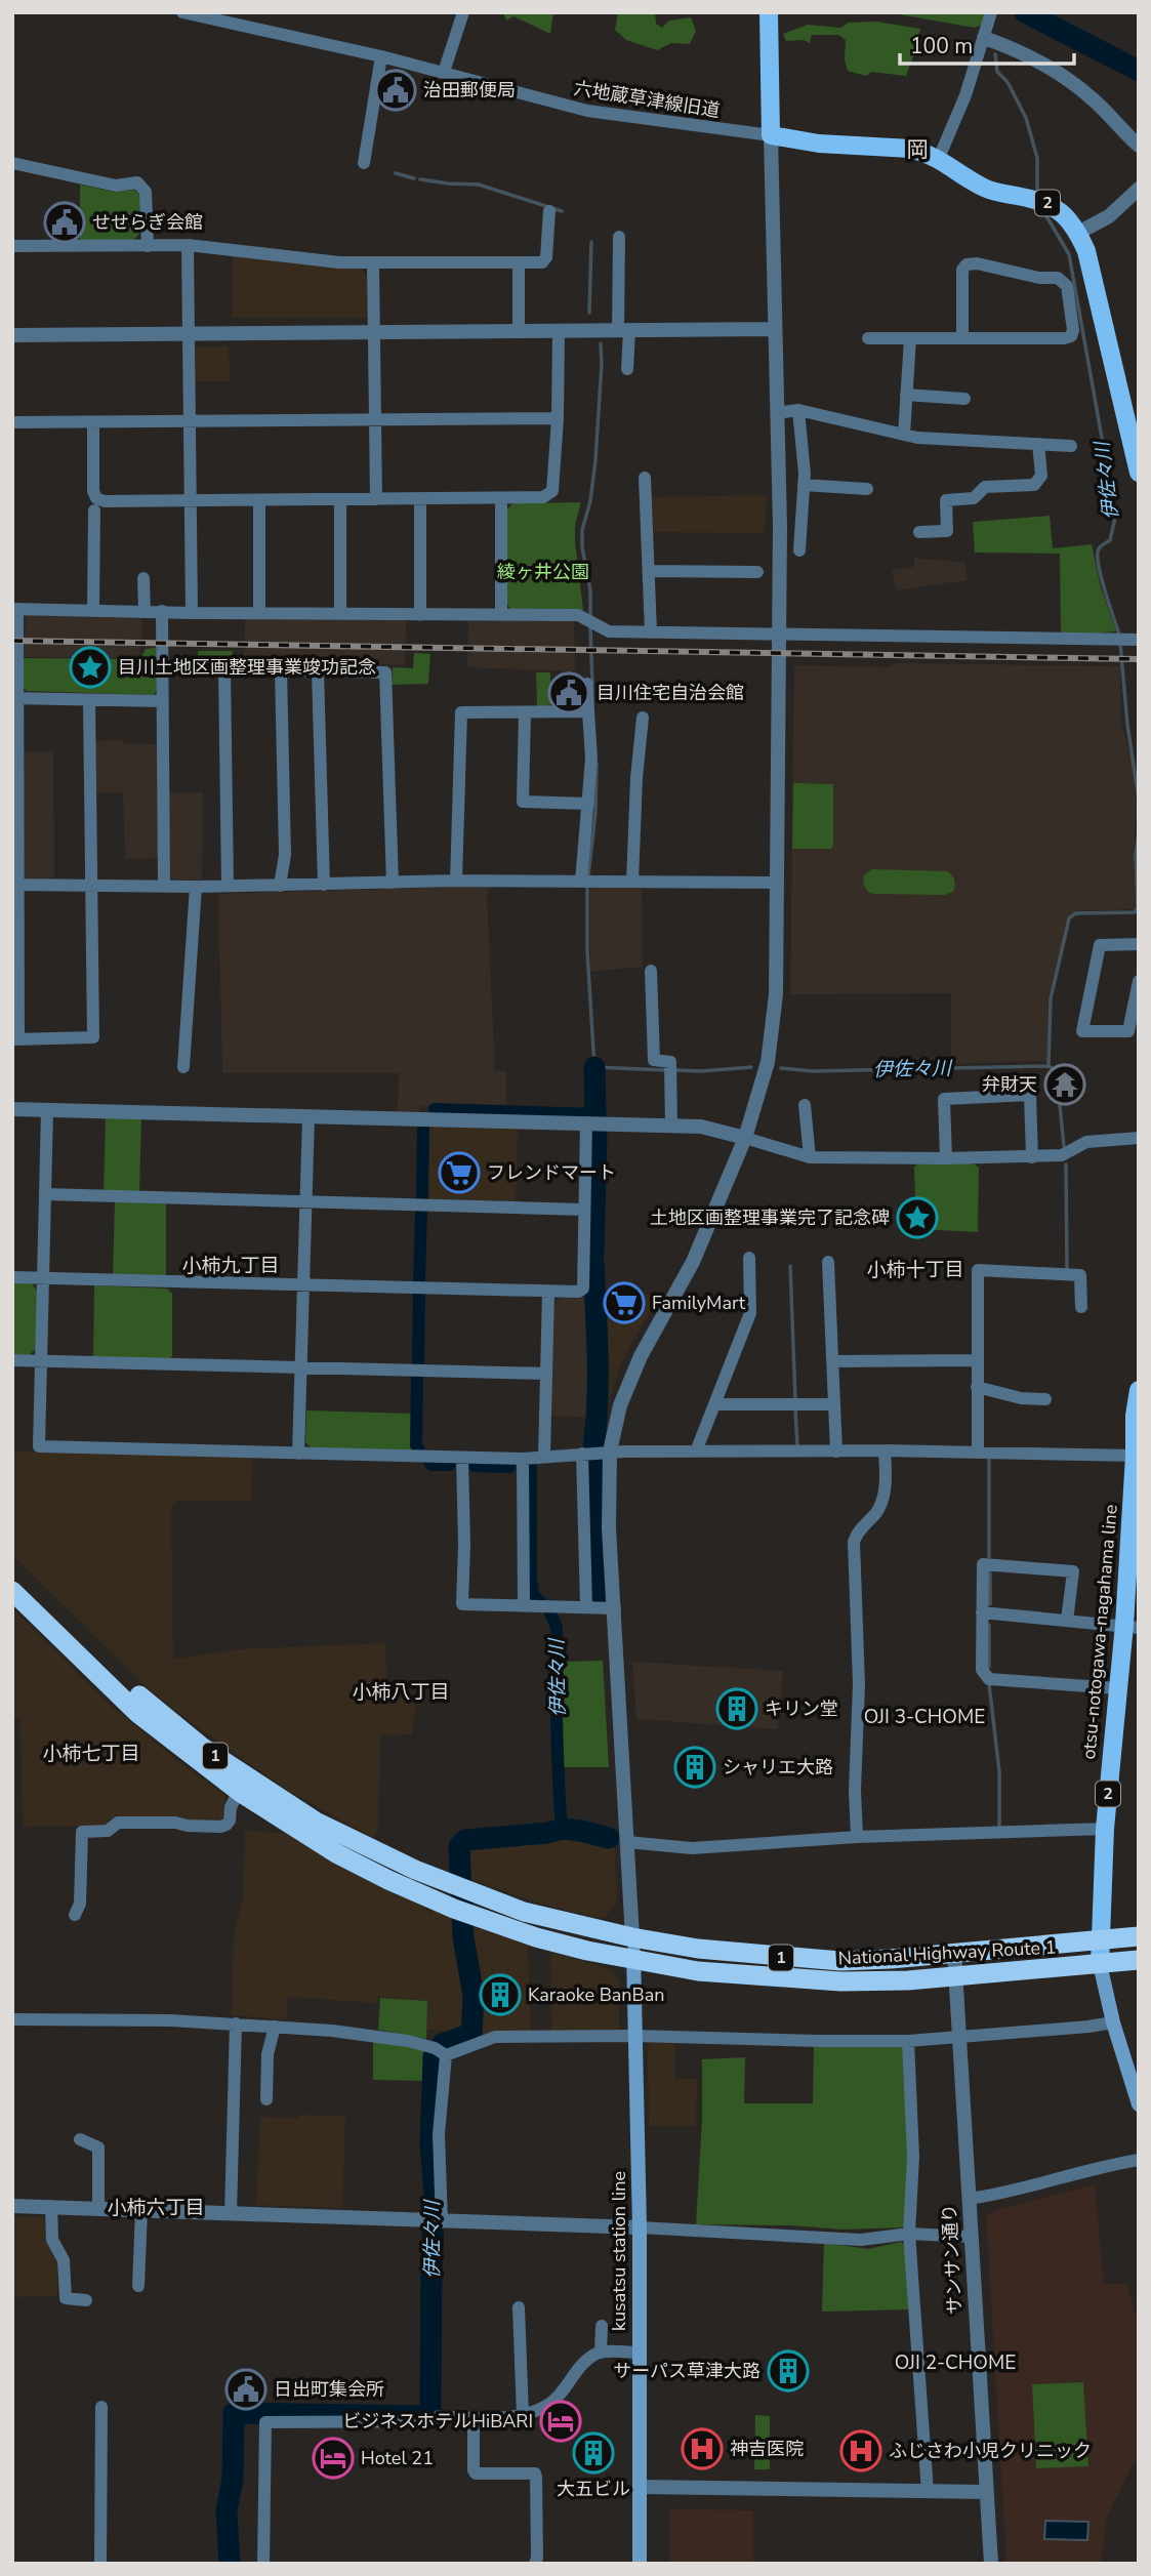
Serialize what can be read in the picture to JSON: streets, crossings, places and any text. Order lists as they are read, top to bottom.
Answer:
{
  "streets": {
    "highway": ["1", "National Highway Route 1"],
    "main road": ["2", "otsu-notogawa-nagahama line", "kusatsu station line"],
    "street": ["六地蔵草津線旧道", "サンサン通り"]
  },
  "crossings": [
    ["六地蔵草津線旧道", "2"],
    ["otsu-notogawa-nagahama line", "National Highway Route 1"],
    ["National Highway Route 1", "kusatsu station line"],
    ["National Highway Route 1", "サンサン通り"]
  ],
  "districts": [
    "岡",
    "小柿九丁目",
    "小柿十丁目",
    "小柿八丁目",
    "OJI 3-CHOME",
    "小柿七丁目",
    "小柿六丁目",
    "OJI 2-CHOME"
  ],
  "water": ["伊佐々川"],
  "parks": ["綾ヶ井公園"],
  "places": {
    "public building": [
      "治田郵便局",
      "せせらぎ会館",
      "目川住宅自治会館",
      "日出町集会所"
    ],
    "place": ["目川土地区画整理事業竣功記念", "土地区画整理事業完了記念碑"],
    "temple": ["弁財天"],
    "supermarket": ["フレンドマート", "FamilyMart"],
    "building": [
      "キリン堂",
      "シャリエ大路",
      "Karaoke BanBan",
      "サーパス草津大路",
      "大五ビル"
    ],
    "hotel": ["ビジネスホテルHiBARI", "Hotel 21"],
    "hospital": ["神吉医院", "ふじさわ小児クリニック"]
  },
  "scale_bar": "100 m"
}
